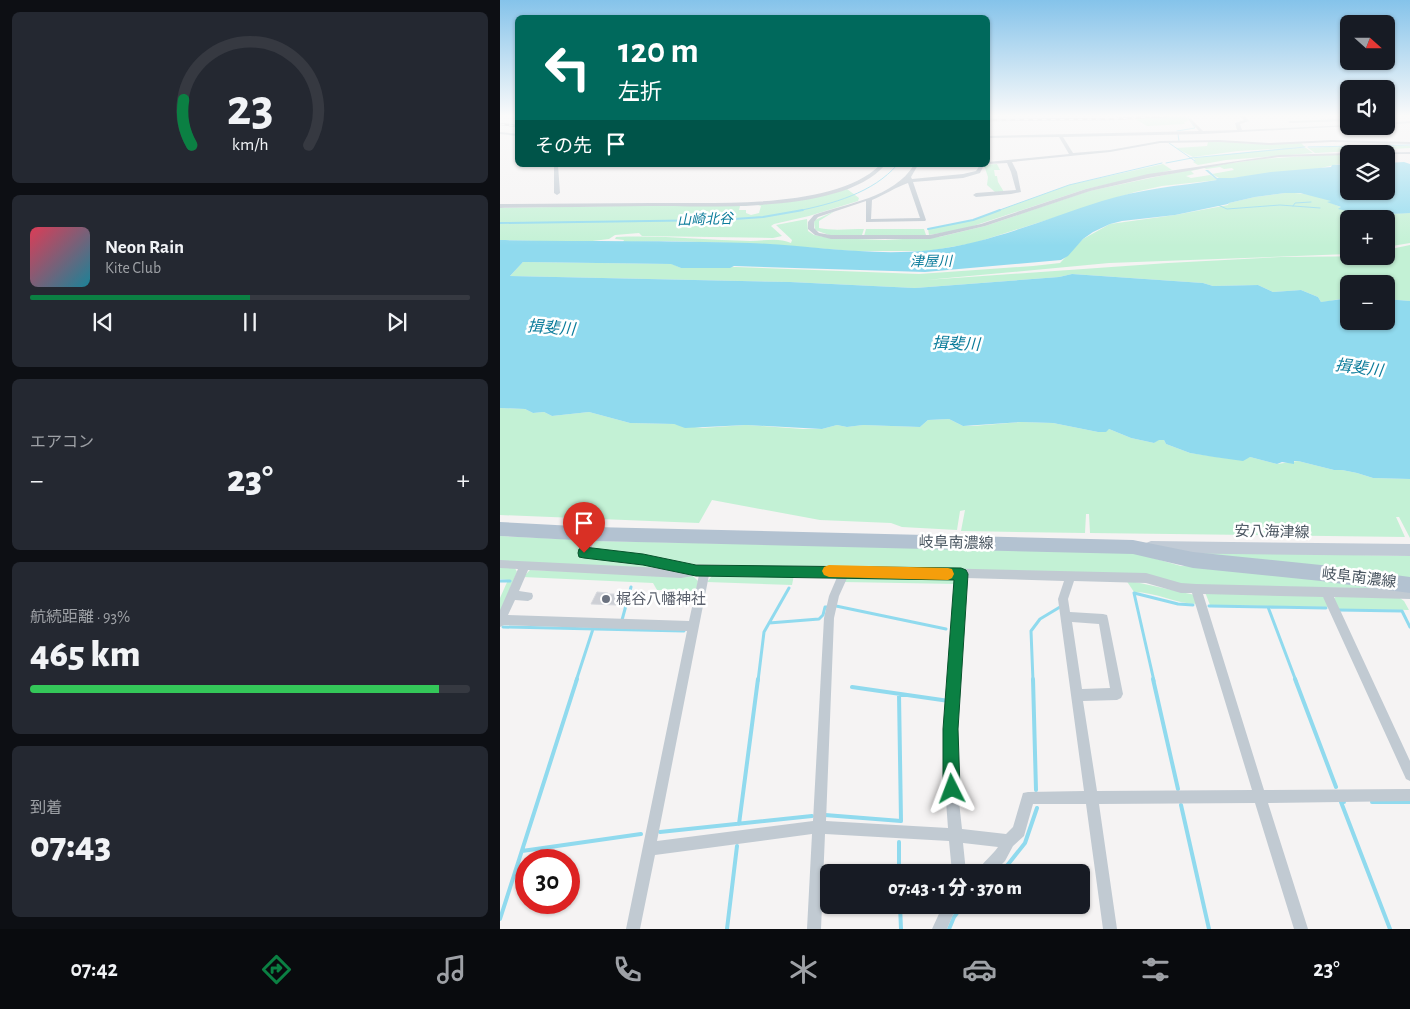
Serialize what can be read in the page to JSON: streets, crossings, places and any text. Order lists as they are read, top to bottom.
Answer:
{
  "streets": {
    "main road": ["安八海津線", "岐阜南濃線"]
  },
  "crossings": [
    ["安八海津線", "岐阜南濃線"]
  ],
  "water": ["山崎北谷", "津屋川", "揖斐川"],
  "places": ["梶谷八幡神社"],
  "north": "right",
  "page": {
    "map_buttons": ["+", "−"],
    "turn": ["120 m", "左折"],
    "then": "その先",
    "song": ["Neon Rain", "Kite Club"],
    "tile": [
      "エアコン",
      ["航続距離 · 93%", "465 km"],
      ["到着", "07:43"]
    ],
    "heat": ["−", "23°", "+"],
    "limit": "30",
    "trip": "07:43 · 1 分 · 370 m",
    "tabs": ["07:42", "23°"],
    "gauge": ["23", "km/h"]
  }
}
